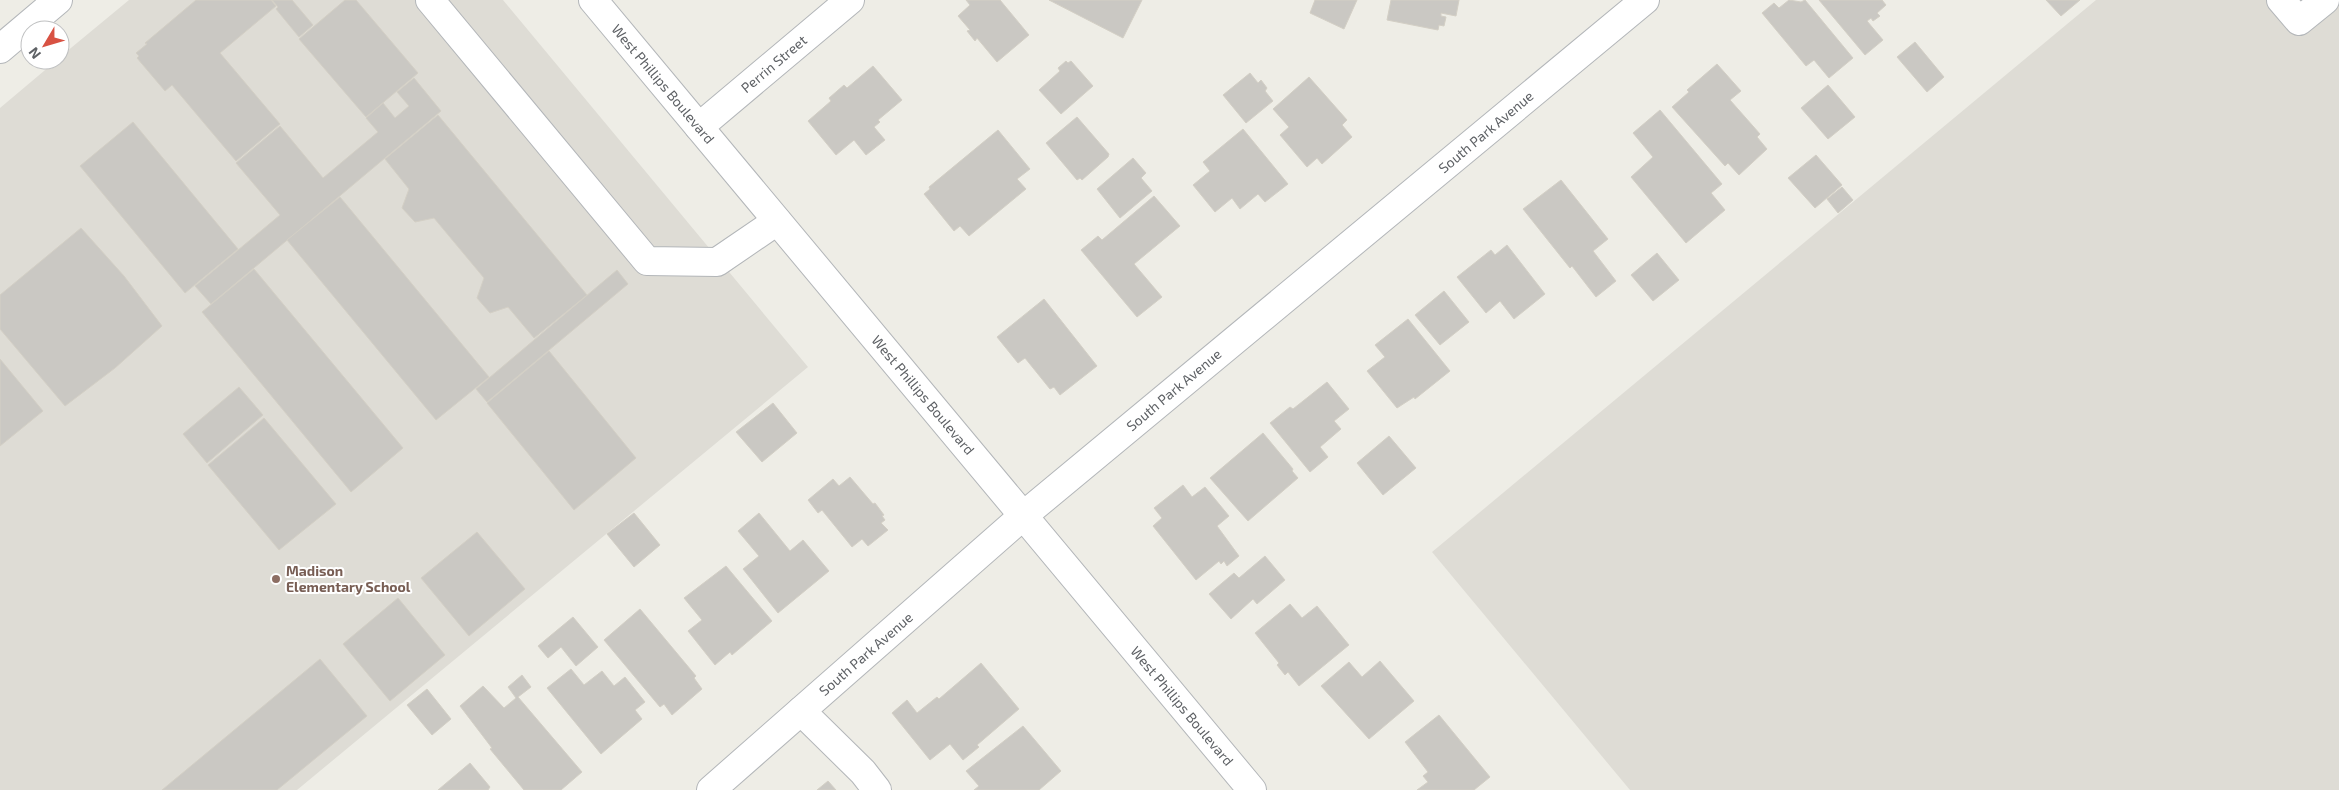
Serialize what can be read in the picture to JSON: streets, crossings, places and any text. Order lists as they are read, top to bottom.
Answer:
{
  "streets": {
    "street": ["Perrin Street", "West Phillips Boulevard", "South Park Avenue"]
  },
  "crossings": [
    ["Perrin Street", "West Phillips Boulevard"],
    ["West Phillips Boulevard", "South Park Avenue"]
  ],
  "places": ["Madison Elementary School"],
  "north": "bottom left"
}
